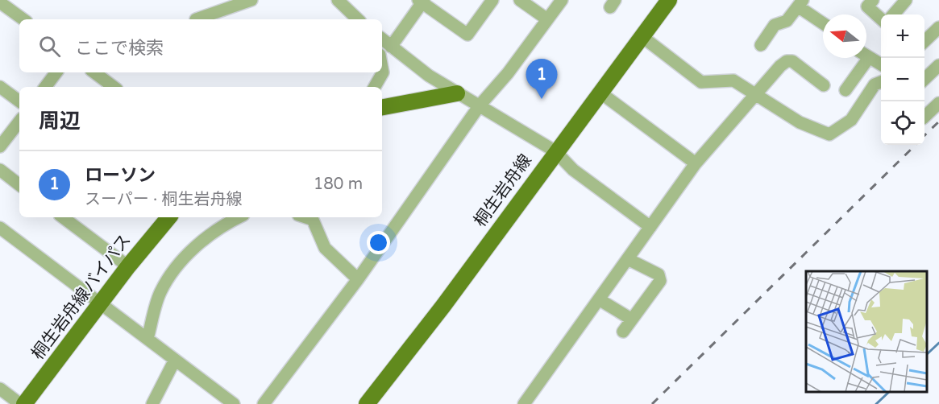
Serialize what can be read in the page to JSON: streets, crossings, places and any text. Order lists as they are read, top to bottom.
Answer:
{
  "streets": {
    "main road": ["桐生岩舟線", "桐生岩舟線バイパス"]
  },
  "north": "left",
  "page": {
    "map_buttons": ["+", "−"],
    "search": "ここで検索",
    "pins": "1",
    "heading": "周辺",
    "list": [
      {
        "mark": "1",
        "name": "ローソン",
        "note": "スーパー · 桐生岩舟線",
        "value": "180 m"
      }
    ]
  }
}
